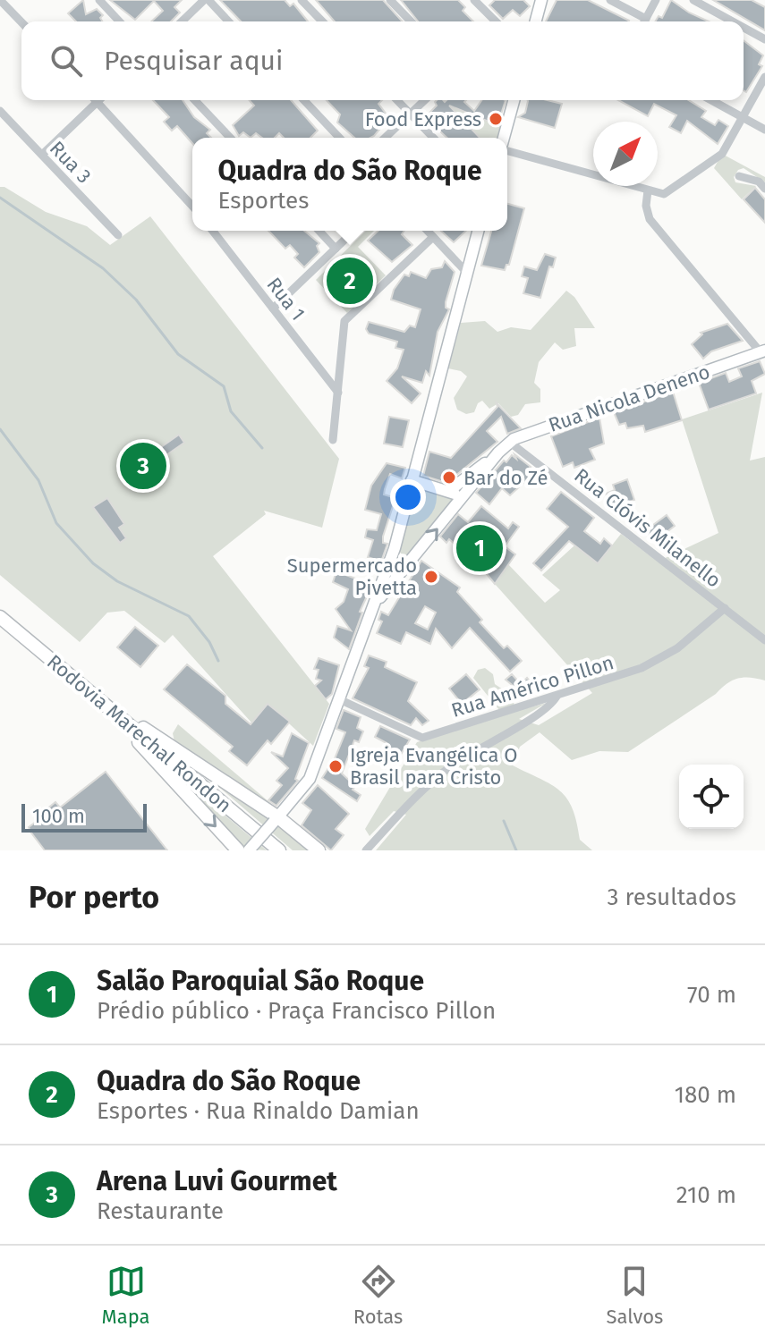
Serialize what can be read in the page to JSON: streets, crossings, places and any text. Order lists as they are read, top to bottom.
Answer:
{
  "streets": {
    "main road": ["Rua Nicola Deneno", "Rodovia Marechal Rondon"],
    "street": [
      "Rua 3",
      "Rua 1",
      "Rua Clóvis Milanello",
      "Rua Américo Pillon"
    ]
  },
  "crossings": [
    ["Rua Nicola Deneno", "Rua Clóvis Milanello"],
    ["Rua Clóvis Milanello", "Rua Américo Pillon"]
  ],
  "places": [
    "Food Express",
    "Bar do Zé",
    "Supermercado Pivetta",
    "Igreja Evangélica O Brasil para Cristo"
  ],
  "scale_bar": "100 m",
  "north": "top right",
  "page": {
    "search": "Pesquisar aqui",
    "popup": ["Quadra do São Roque", "Esportes"],
    "pins": ["2", "3", "1"],
    "scale": "100 m",
    "heading": ["Por perto", "3 resultados"],
    "list": [
      {
        "mark": "1",
        "name": "Salão Paroquial São Roque",
        "note": "Prédio público · Praça Francisco Pillon",
        "value": "70 m"
      },
      {
        "mark": "2",
        "name": "Quadra do São Roque",
        "note": "Esportes · Rua Rinaldo Damian",
        "value": "180 m"
      },
      {
        "mark": "3",
        "name": "Arena Luvi Gourmet",
        "note": "Restaurante",
        "value": "210 m"
      }
    ],
    "nav": ["Mapa", "Rotas", "Salvos"]
  }
}
